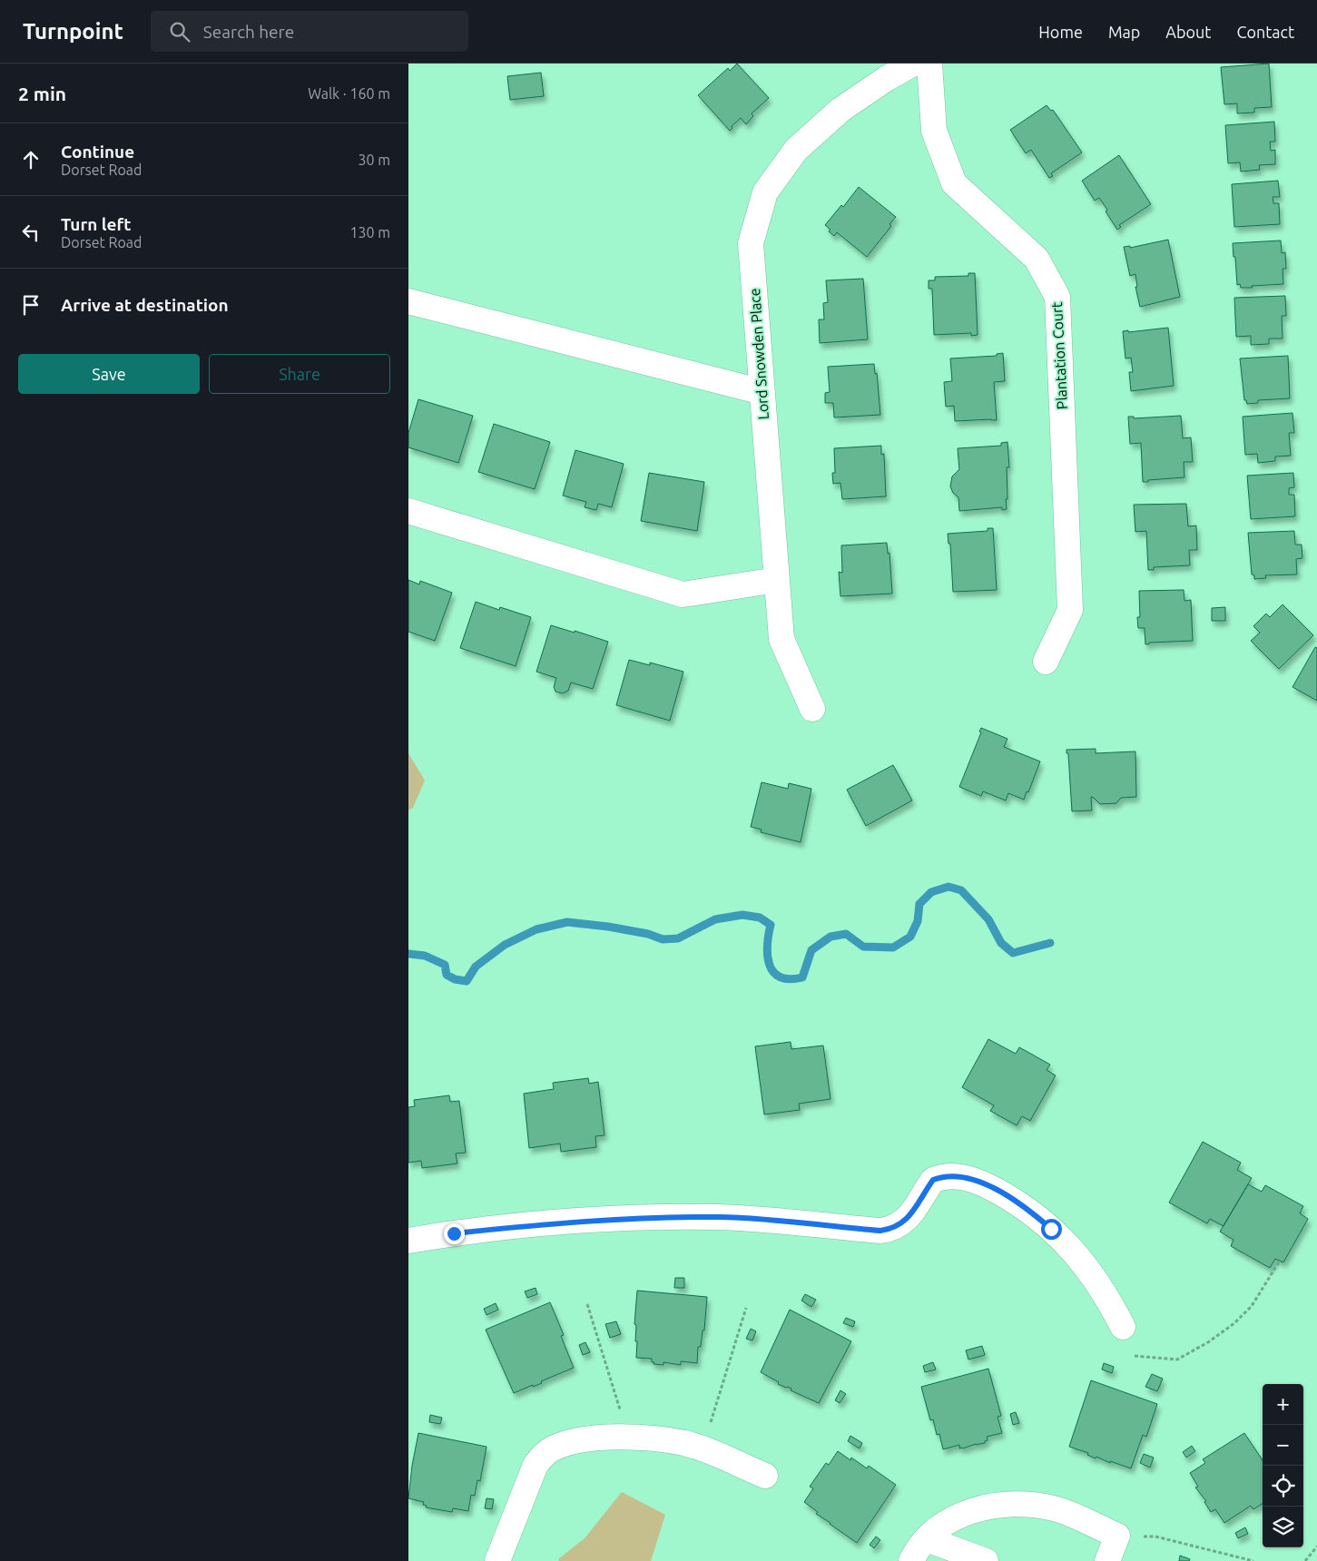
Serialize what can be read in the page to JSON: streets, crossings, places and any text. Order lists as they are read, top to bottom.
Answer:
{
  "streets": {
    "street": ["Lord Snowden Place", "Plantation Court"]
  },
  "page": {
    "header": "Turnpoint",
    "search": "Search here",
    "nav": [
      "Home",
      "Map",
      "About",
      "Contact"
    ],
    "heading": ["2 min", "Walk · 160 m"],
    "list": [
      ["Continue", "Dorset Road", "30 m"],
      ["Turn left", "Dorset Road", "130 m"],
      "Arrive at destination"
    ],
    "buttons": ["Save", "Share"],
    "map_buttons": ["+", "−"]
  }
}
